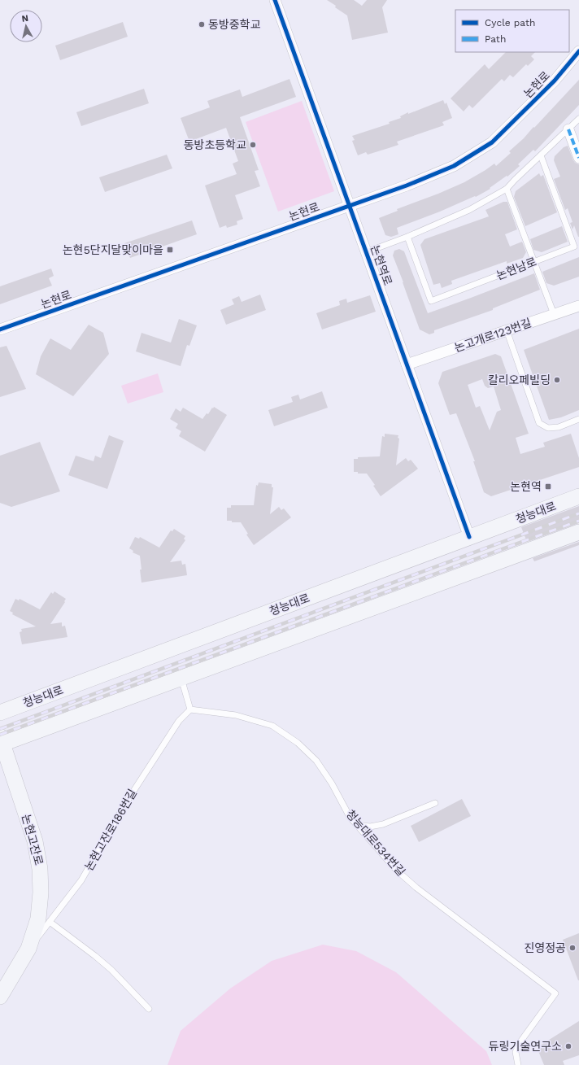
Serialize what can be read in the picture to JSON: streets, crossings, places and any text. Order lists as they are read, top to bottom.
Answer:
{
  "streets": {
    "main road": ["청능대로", "논현고잔로"],
    "street": ["논현로", "논현역로", "논고개로123번길"],
    "lane": ["논현남로", "논현고잔로186번길", "청능대로534번길"]
  },
  "crossings": [
    ["논현로", "논현역로"],
    ["논현역로", "논고개로123번길"],
    ["논현역로", "청능대로"],
    ["논현고잔로186번길", "논현고잔로"],
    ["논현고잔로186번길", "청능대로534번길"]
  ],
  "places": {
    "other": [
      "동방중학교",
      "동방초등학교",
      "칼리오페빌딩",
      "진영정공",
      "듀링기술연구소"
    ],
    "transit": ["논현5단지달맞이마을", "논현역"]
  },
  "legend": ["Cycle path", "Path"],
  "north": "top"
}
